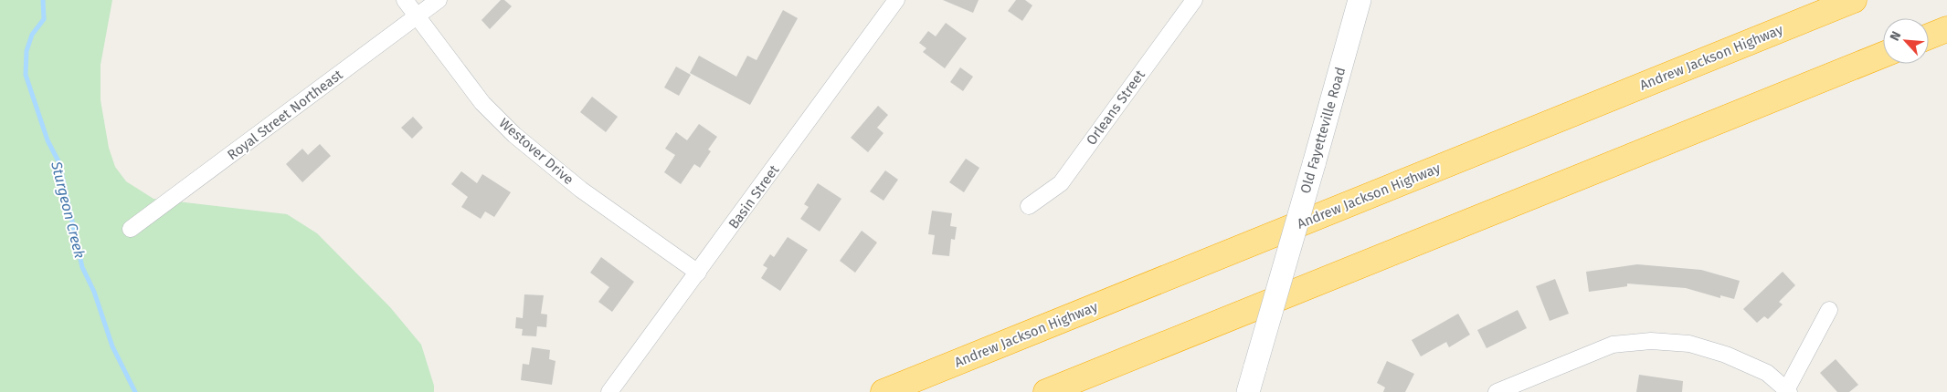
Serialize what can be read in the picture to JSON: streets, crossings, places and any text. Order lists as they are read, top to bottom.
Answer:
{
  "streets": {
    "highway": ["Andrew Jackson Highway"],
    "street": [
      "Orleans Street",
      "Royal Street Northeast",
      "Old Fayetteville Road",
      "Westover Drive",
      "Basin Street"
    ]
  },
  "crossings": [
    ["Royal Street Northeast", "Westover Drive"],
    ["Westover Drive", "Basin Street"]
  ],
  "water": ["Sturgeon Creek"],
  "north": "top left"
}
